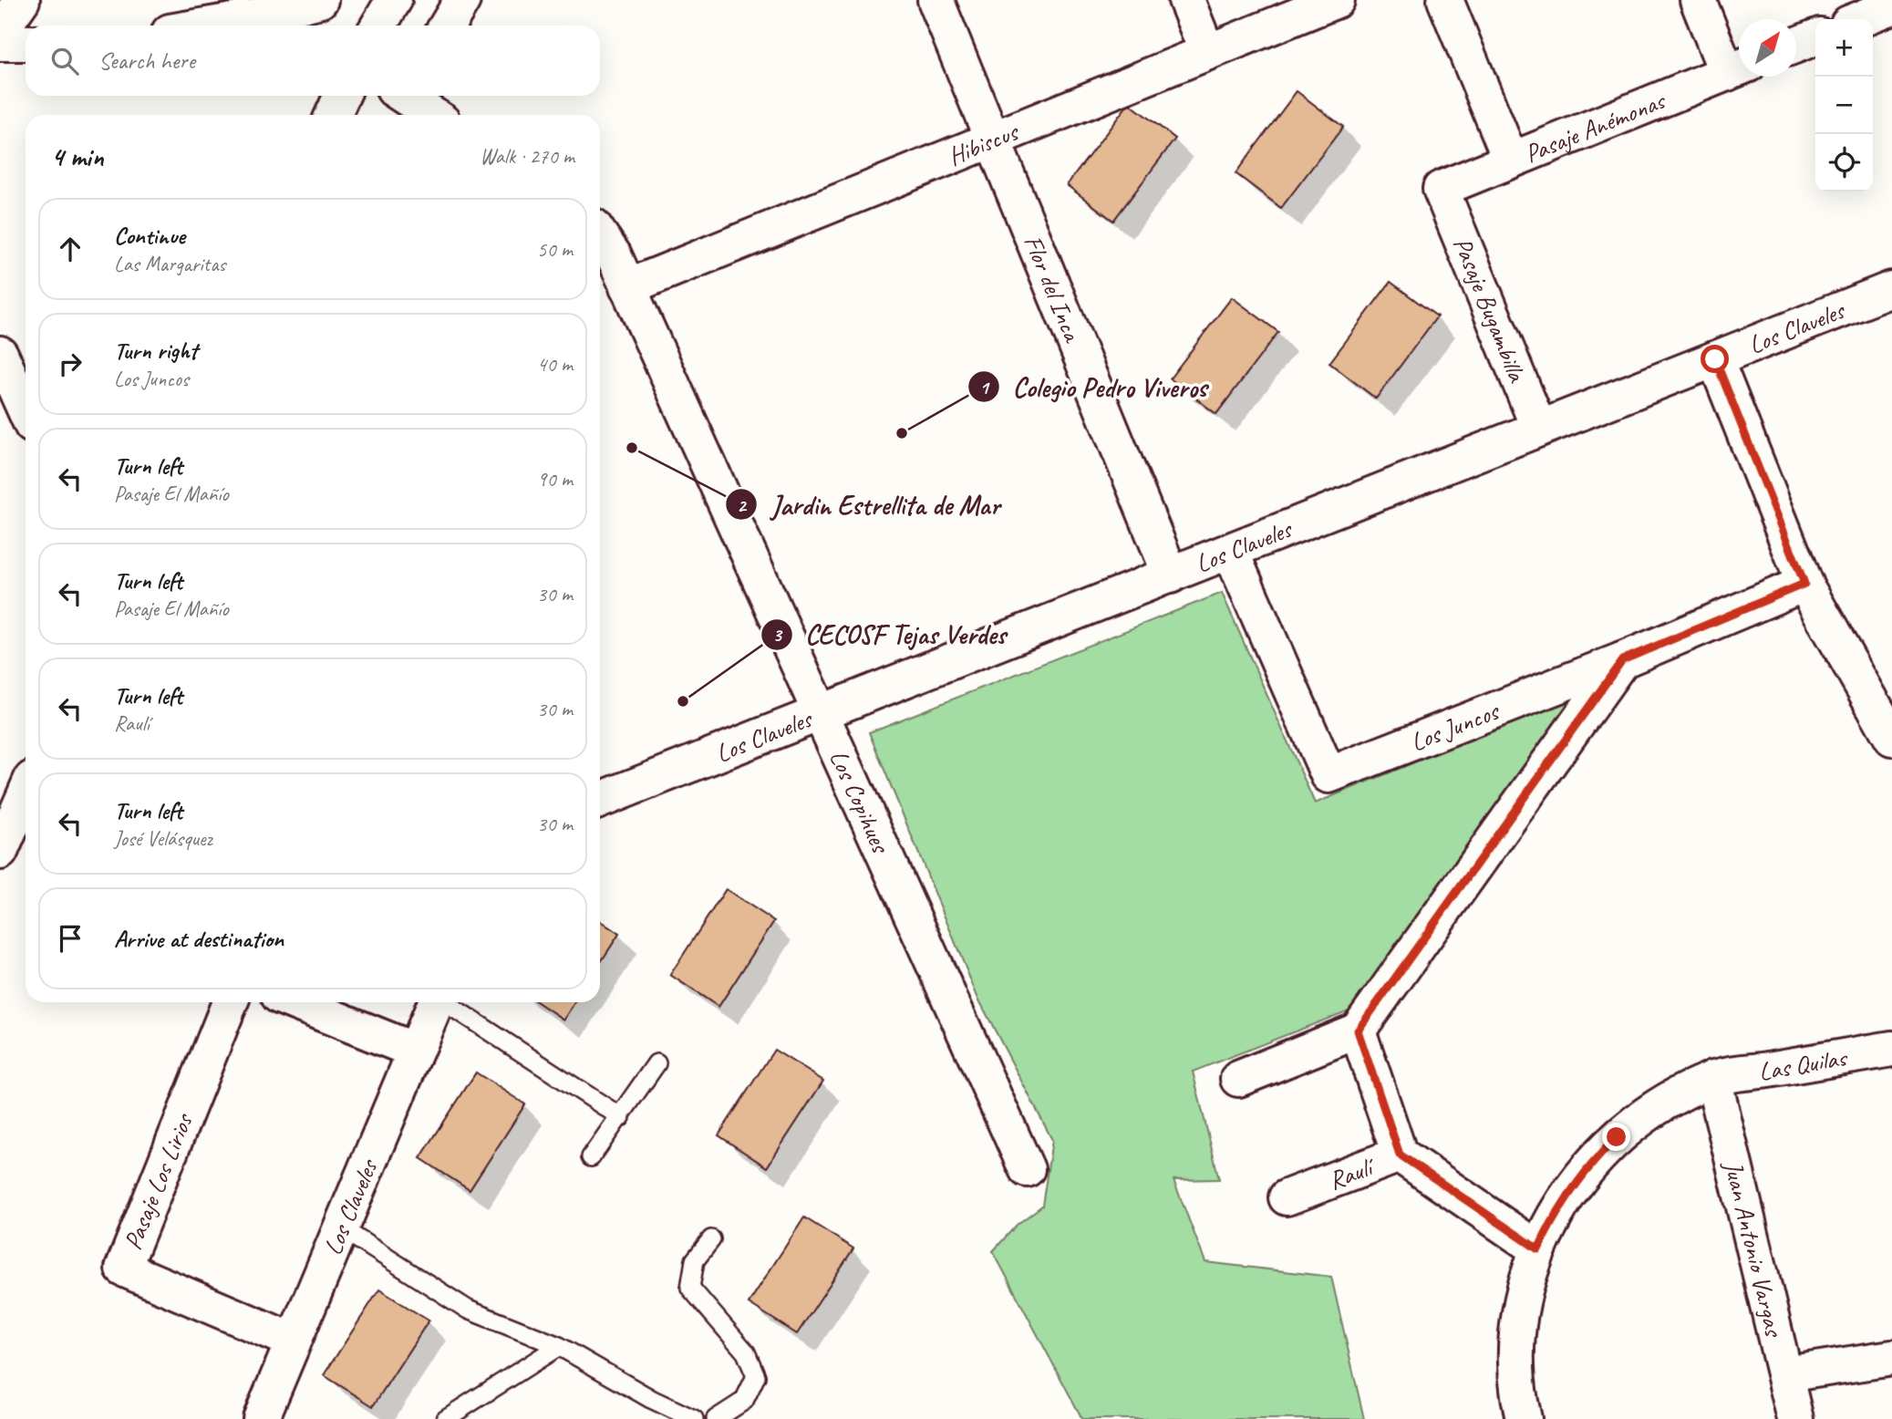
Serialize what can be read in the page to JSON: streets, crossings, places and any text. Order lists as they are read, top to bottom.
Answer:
{
  "streets": {
    "street": [
      "Pasaje Anémonas",
      "Hibiscus",
      "Flor del Inca",
      "Pasaje Bugambilla",
      "Los Claveles",
      "Los Juncos",
      "Los Copihues",
      "Las Quilas",
      "Raulí",
      "Pasaje Los Lirios",
      "Juan Antonio Vargas"
    ]
  },
  "crossings": [
    ["Pasaje Anémonas", "Pasaje Bugambilla"],
    ["Hibiscus", "Flor del Inca"],
    ["Hibiscus", "Los Copihues"],
    ["Flor del Inca", "Los Claveles"],
    ["Pasaje Bugambilla", "Los Claveles"],
    ["Los Claveles", "Los Juncos"],
    ["Los Claveles", "Los Copihues"],
    ["Los Claveles", "Pasaje Los Lirios"],
    ["Las Quilas", "Raulí"],
    ["Las Quilas", "Juan Antonio Vargas"]
  ],
  "places": ["Colegio Pedro Viveros", "Jardin Estrellita de Mar", "CECOSF Tejas Verdes"],
  "north": "top right",
  "page": {
    "map_buttons": ["+", "−"],
    "search": "Search here",
    "heading": ["4 min", "Walk · 270 m"],
    "list": [
      ["Continue", "Las Margaritas", "50 m"],
      ["Turn right", "Los Juncos", "40 m"],
      ["Turn left", "Pasaje El Mañío", "90 m"],
      ["Turn left", "Pasaje El Mañío", "30 m"],
      ["Turn left", "Raulí", "30 m"],
      ["Turn left", "José Velásquez", "30 m"],
      "Arrive at destination"
    ]
  }
}
